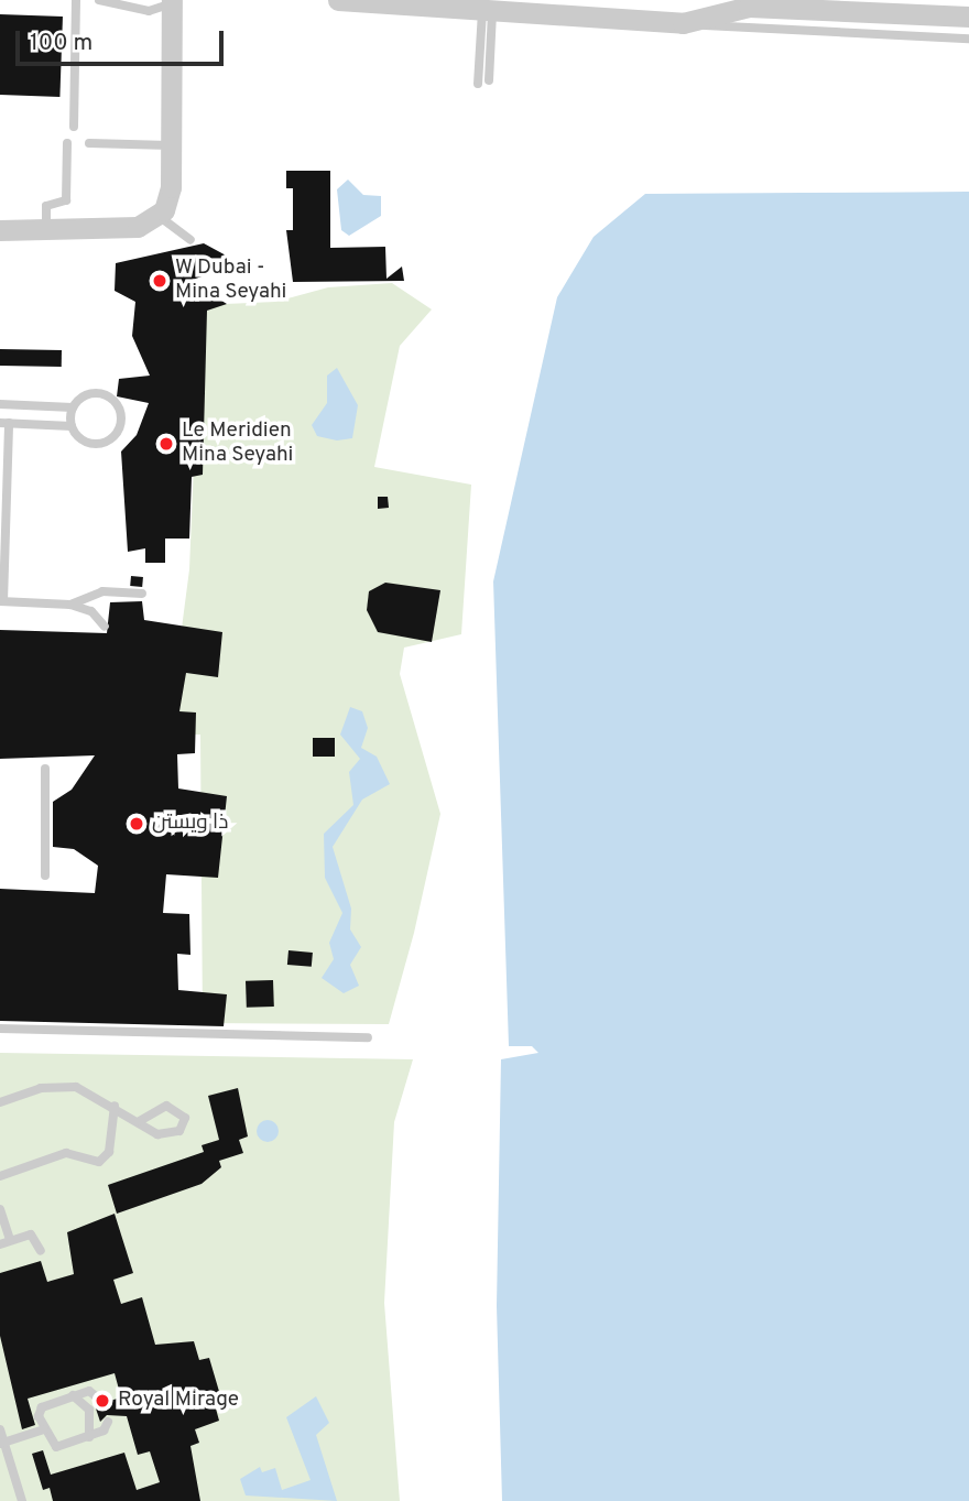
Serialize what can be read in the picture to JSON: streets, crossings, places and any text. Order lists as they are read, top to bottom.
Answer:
{
  "places": [
    "W Dubai - Mina Seyahi",
    "Le Meridien Mina Seyahi",
    "ذا ويستن",
    "Royal Mirage"
  ],
  "scale_bar": "100 m"
}
